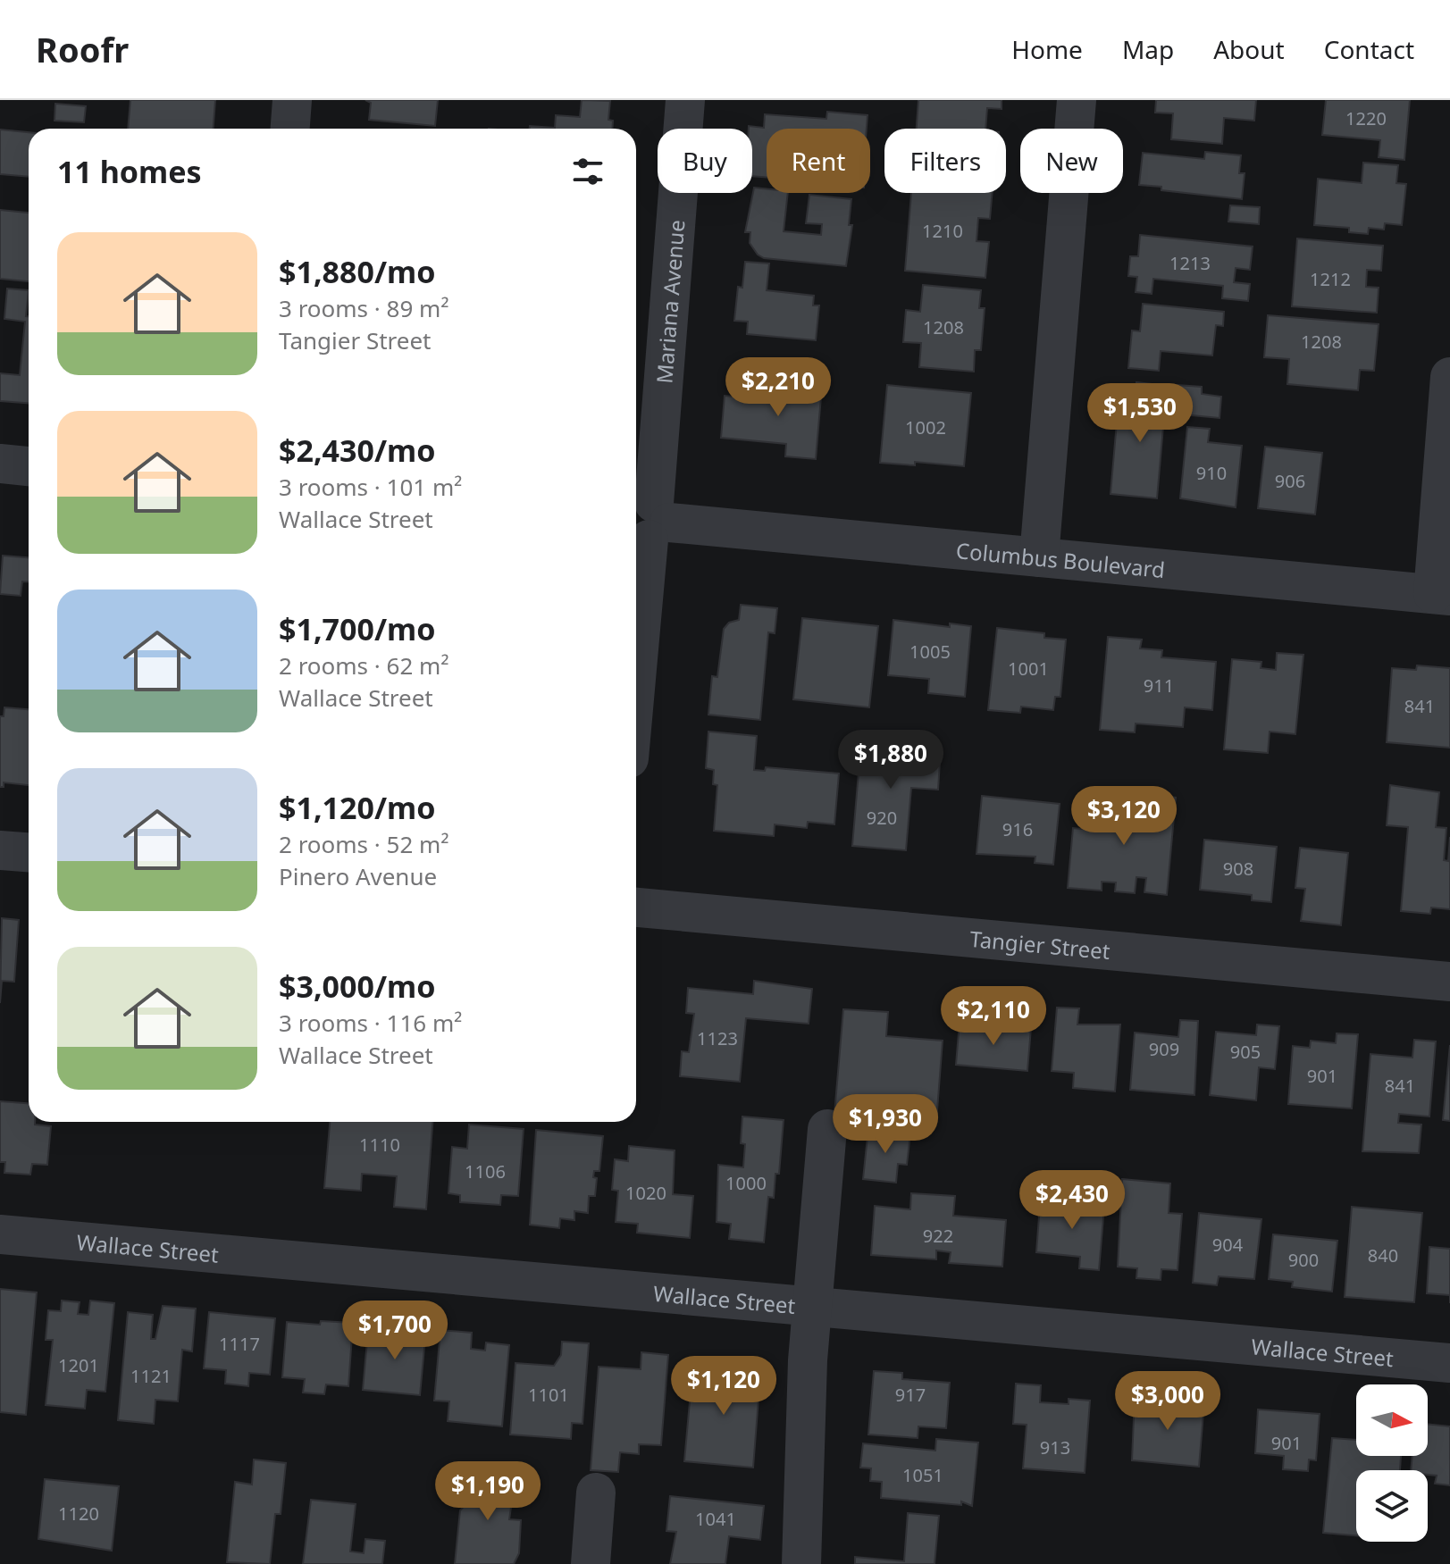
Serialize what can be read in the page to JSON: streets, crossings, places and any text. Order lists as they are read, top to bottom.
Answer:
{
  "streets": {
    "street": [
      "Mariana Avenue",
      "Columbus Boulevard",
      "Tangier Street",
      "Wallace Street"
    ]
  },
  "crossings": [
    ["Mariana Avenue", "Columbus Boulevard"]
  ],
  "house_numbers": [
    "1220",
    "1210",
    "1213",
    "1212",
    "1208",
    "1208",
    "1002",
    "910",
    "906",
    "1005",
    "1001",
    "911",
    "841",
    "920",
    "916",
    "908",
    "1123",
    "909",
    "905",
    "901",
    "841",
    "1110",
    "1106",
    "1000",
    "1020",
    "922",
    "904",
    "840",
    "900",
    "1117",
    "1201",
    "1121",
    "1101",
    "917",
    "901",
    "913",
    "1051",
    "1120",
    "1041"
  ],
  "north": "right",
  "page": {
    "header": "Roofr",
    "nav": [
      "Home",
      "Map",
      "About",
      "Contact"
    ],
    "chip": [
      "Buy",
      "Rent",
      "Filters",
      "New"
    ],
    "heading": "11 homes",
    "list": [
      {
        "name": "$1,880/mo",
        "note": "3 rooms · 89 m² · Tangier Street"
      },
      {
        "name": "$2,430/mo",
        "note": "3 rooms · 101 m² · Wallace Street"
      },
      {
        "name": "$1,700/mo",
        "note": "2 rooms · 62 m² · Wallace Street"
      },
      {
        "name": "$1,120/mo",
        "note": "2 rooms · 52 m² · Pinero Avenue"
      },
      {
        "name": "$3,000/mo",
        "note": "3 rooms · 116 m² · Wallace Street"
      }
    ],
    "price": [
      "$2,210",
      "$1,530",
      "$1,880",
      "$3,120",
      "$2,110",
      "$1,930",
      "$2,430",
      "$1,700",
      "$1,120",
      "$3,000",
      "$1,190"
    ]
  }
}
